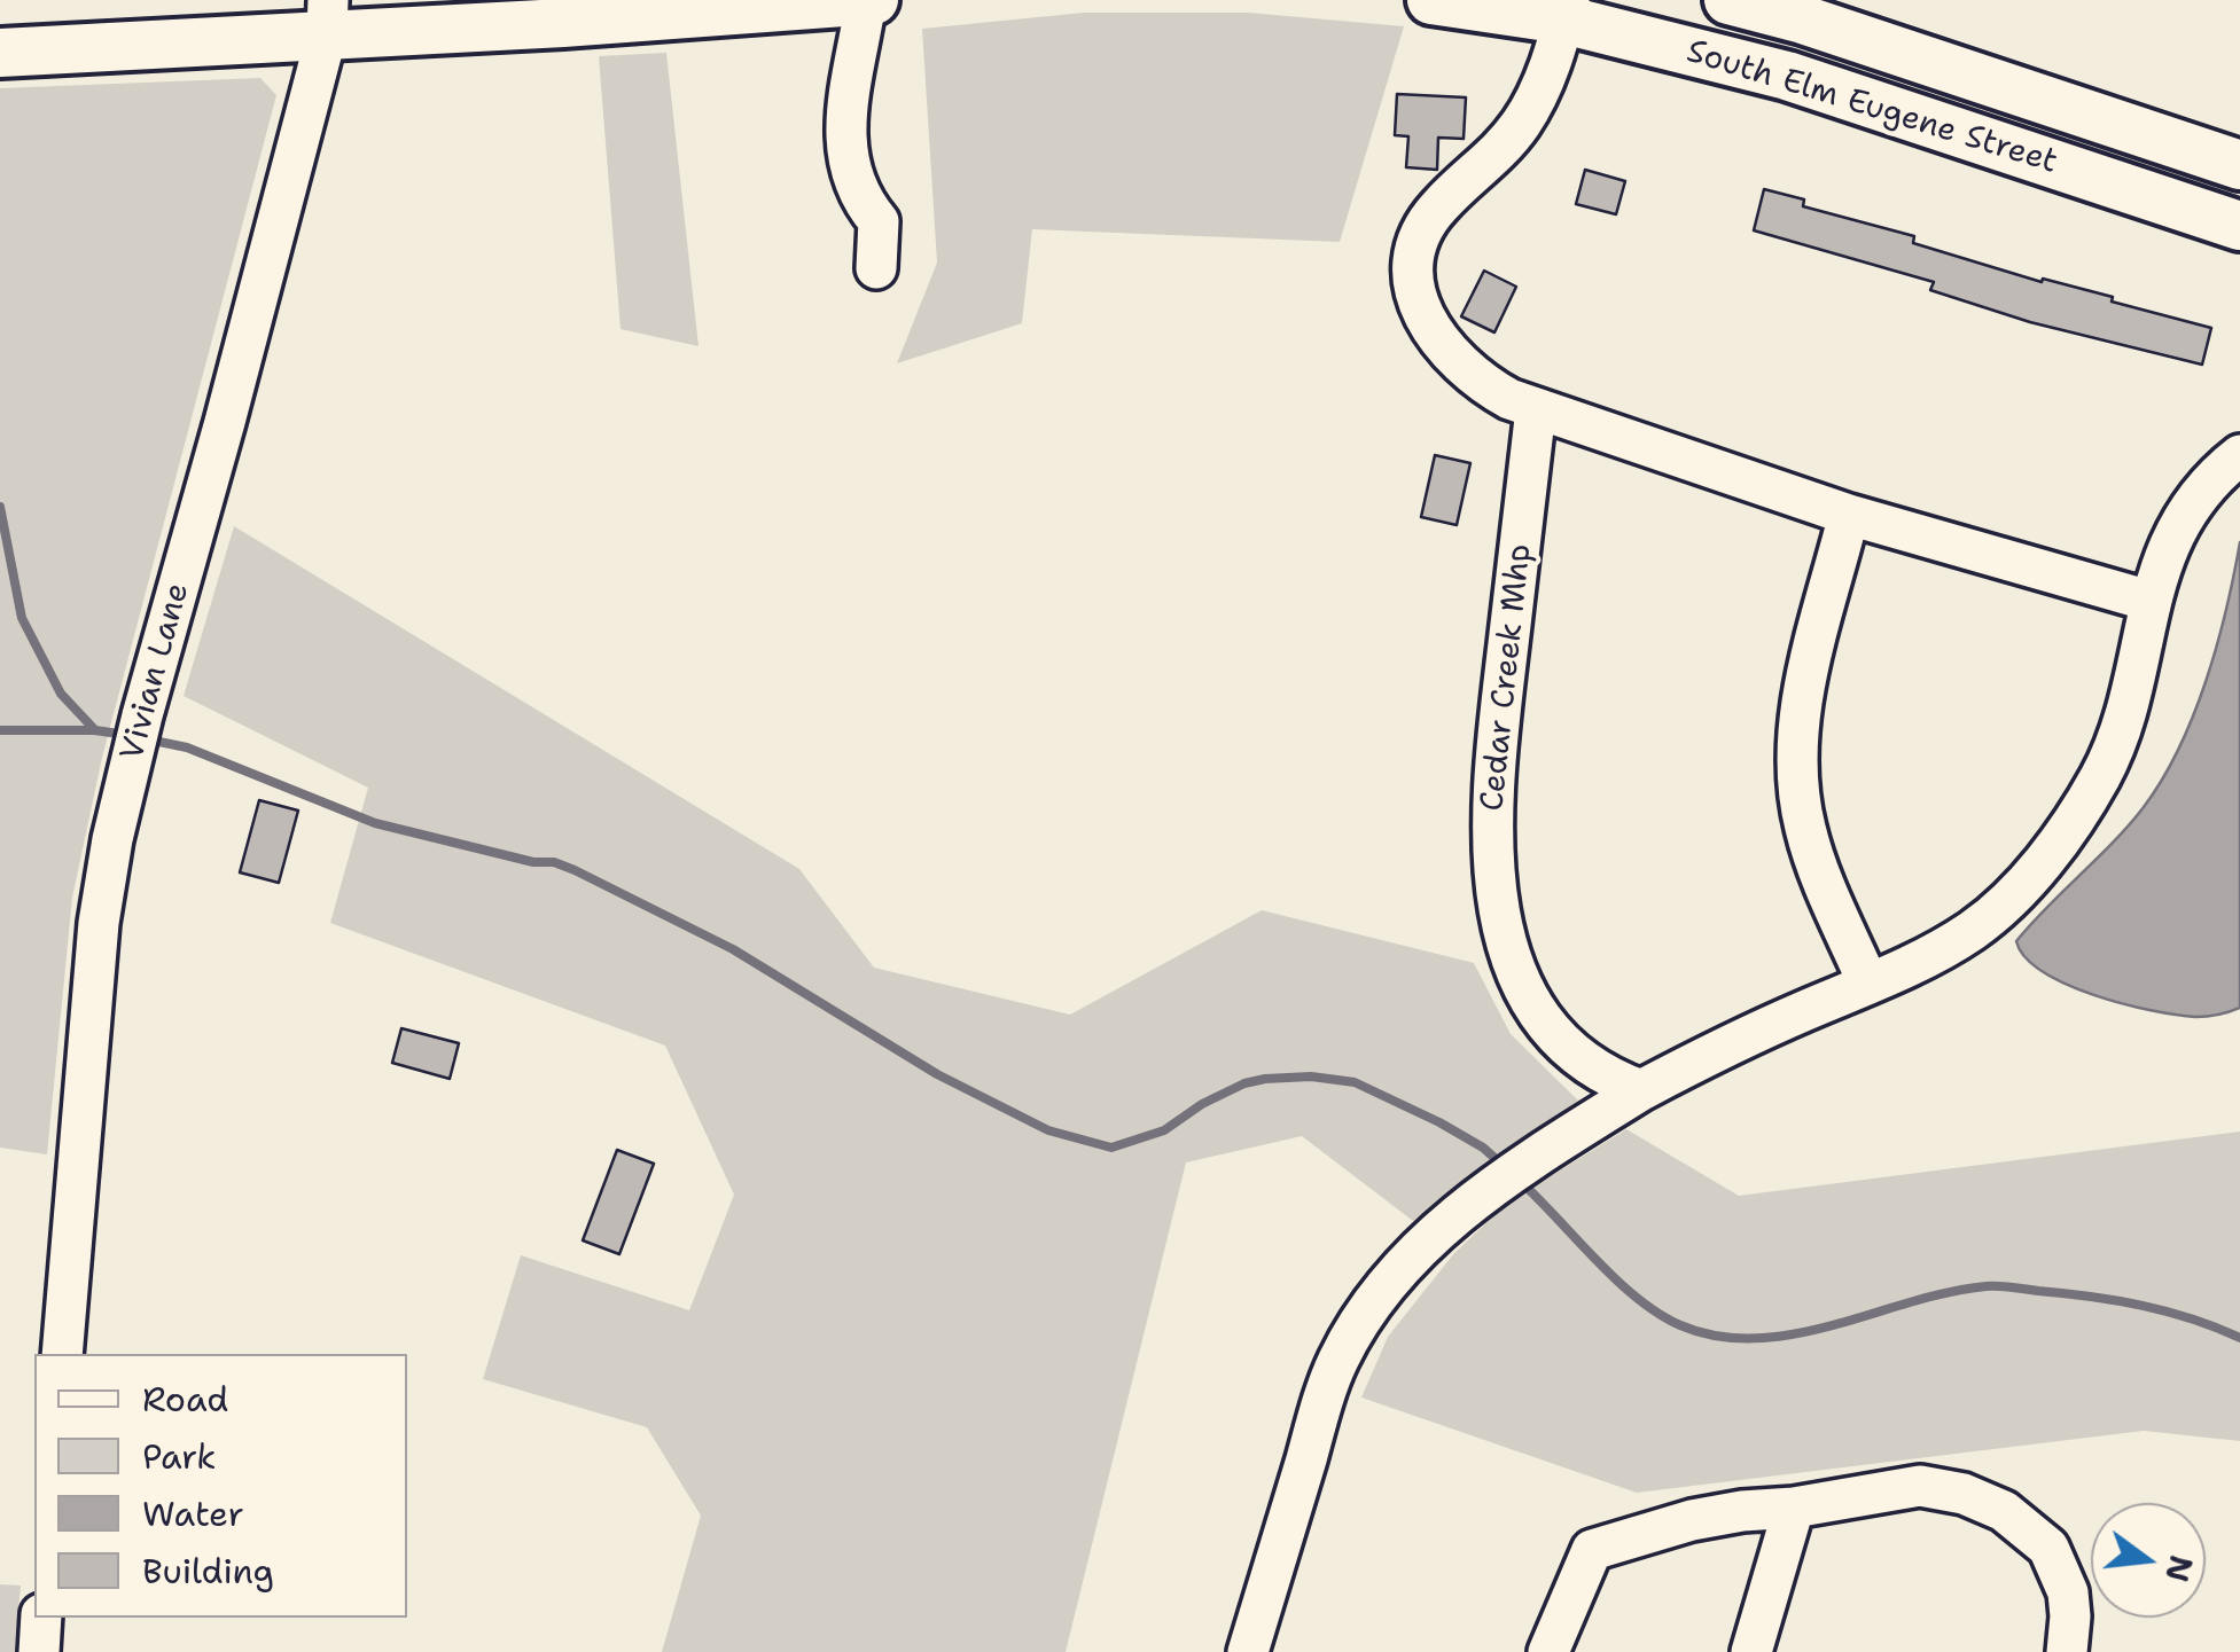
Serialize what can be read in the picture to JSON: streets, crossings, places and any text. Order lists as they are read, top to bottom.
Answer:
{
  "streets": {
    "main road": ["South Elm Eugene Street"],
    "street": ["Vivian Lane", "Cedar Creek Mhp"]
  },
  "legend": [
    "Road",
    "Park",
    "Water",
    "Building"
  ],
  "north": "right"
}
